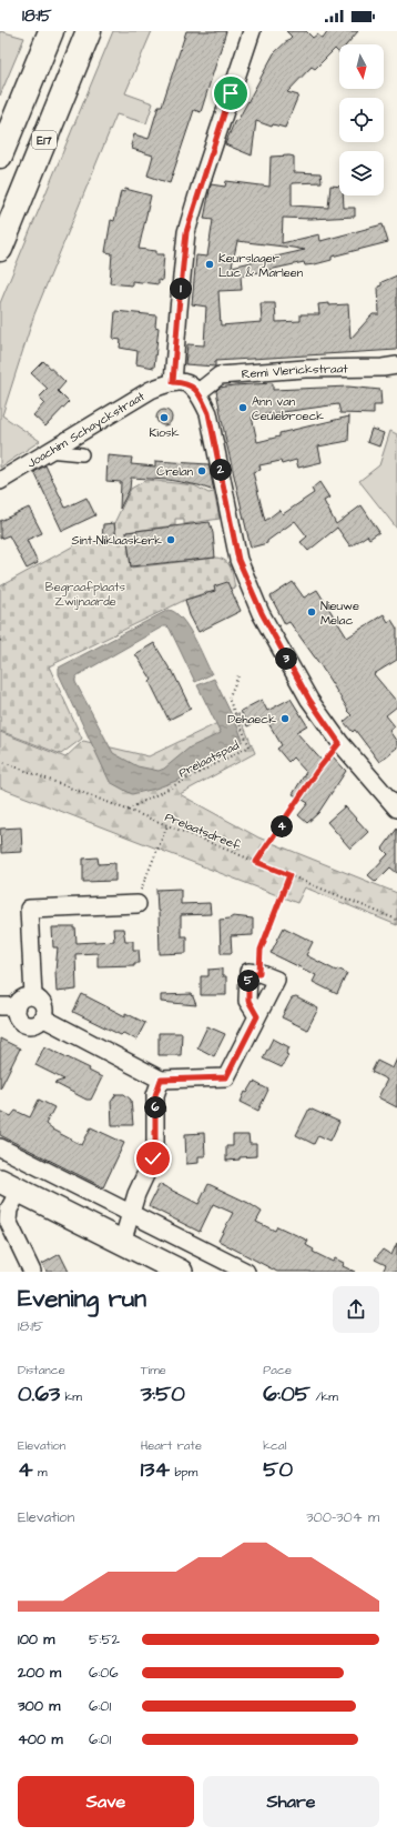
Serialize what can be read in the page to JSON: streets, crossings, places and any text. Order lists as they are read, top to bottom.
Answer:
{
  "streets": {
    "highway": ["E17"],
    "street": ["Remi Vlerickstraat", "Joachim Schayckstraat"],
    "path": ["Prelaatspad", "Prelaatsdreef"]
  },
  "crossings": [
    ["Prelaatspad", "Prelaatsdreef"]
  ],
  "parks": ["Begraafplaats Zwijnaarde"],
  "places": [
    "Keurslager Luc & Marleen",
    "Ann van Ceulebroeck",
    "Kiosk",
    "Crelan",
    "Sint-Niklaaskerk",
    "Nieuwe Melac",
    "Dehaeck"
  ],
  "north": "bottom",
  "page": {
    "status": "18:15",
    "pins": [
      "1",
      "2",
      "3",
      "4",
      "5",
      "6"
    ],
    "heading": ["Evening run", "18:15"],
    "stats": [
      ["Distance", "0.63 km"],
      ["Time", "3:50"],
      ["Pace", "6:05 /km"],
      ["Elevation", "4 m"],
      ["Heart rate", "134 bpm"],
      ["kcal", "50"]
    ],
    "chart": ["Elevation", "300–304 m"],
    "list": [
      {
        "name": "100 m",
        "note": "5:52"
      },
      {
        "name": "200 m",
        "note": "6:06"
      },
      {
        "name": "300 m",
        "note": "6:01"
      },
      {
        "name": "400 m",
        "note": "6:01"
      }
    ],
    "buttons": ["Save", "Share"]
  }
}
